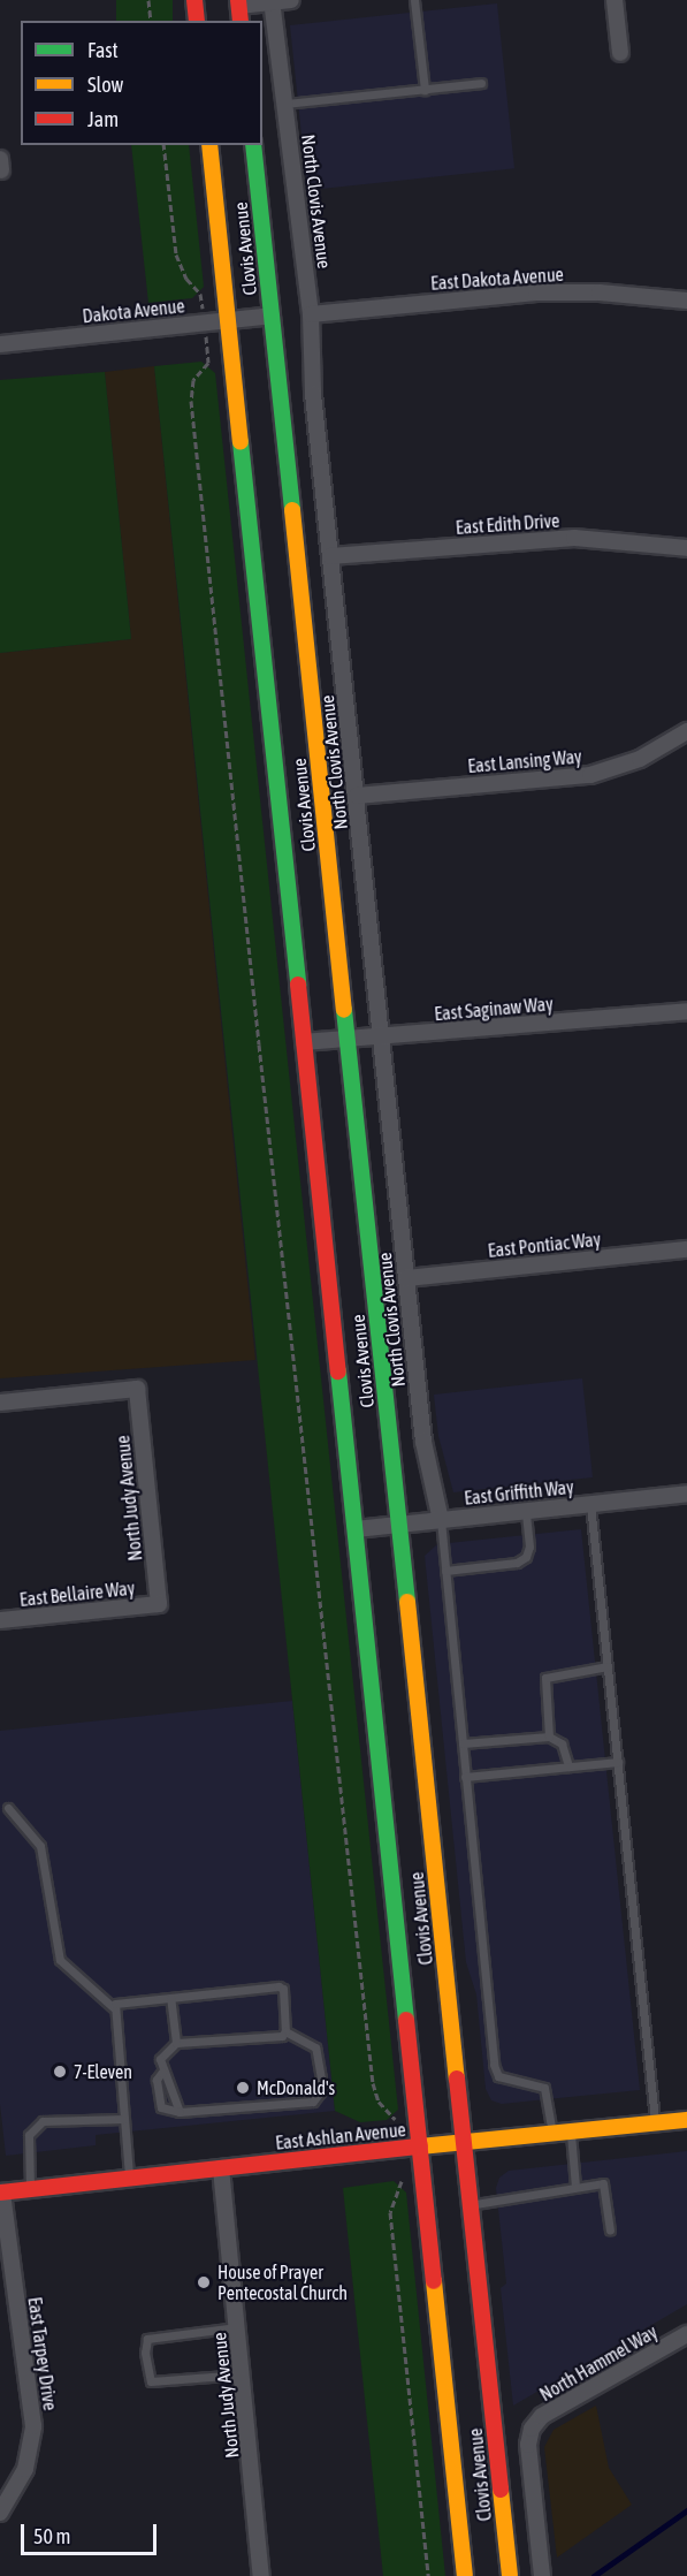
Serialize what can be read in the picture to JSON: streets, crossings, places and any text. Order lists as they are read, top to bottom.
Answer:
{
  "streets": {
    "main road": ["Clovis Avenue", "East Ashlan Avenue"],
    "street": [
      "North Clovis Avenue",
      "East Dakota Avenue",
      "Dakota Avenue",
      "East Edith Drive",
      "East Lansing Way",
      "East Saginaw Way",
      "East Pontiac Way",
      "East Griffith Way",
      "North Judy Avenue",
      "East Bellaire Way",
      "East Tarpey Drive",
      "North Hammel Way"
    ]
  },
  "crossings": [
    ["North Clovis Avenue", "East Dakota Avenue"],
    ["North Clovis Avenue", "East Edith Drive"],
    ["North Clovis Avenue", "East Lansing Way"],
    ["North Clovis Avenue", "East Saginaw Way"],
    ["North Clovis Avenue", "East Pontiac Way"],
    ["North Clovis Avenue", "East Griffith Way"],
    ["Clovis Avenue", "Dakota Avenue"],
    ["Clovis Avenue", "East Saginaw Way"],
    ["Clovis Avenue", "East Griffith Way"],
    ["Clovis Avenue", "East Ashlan Avenue"],
    ["North Judy Avenue", "East Bellaire Way"],
    ["North Judy Avenue", "East Ashlan Avenue"],
    ["East Ashlan Avenue", "East Tarpey Drive"]
  ],
  "places": ["7-Eleven", "McDonald's", "House of Prayer Pentecostal Church"],
  "legend": ["Fast", "Slow", "Jam"],
  "scale_bar": "50 m"
}
